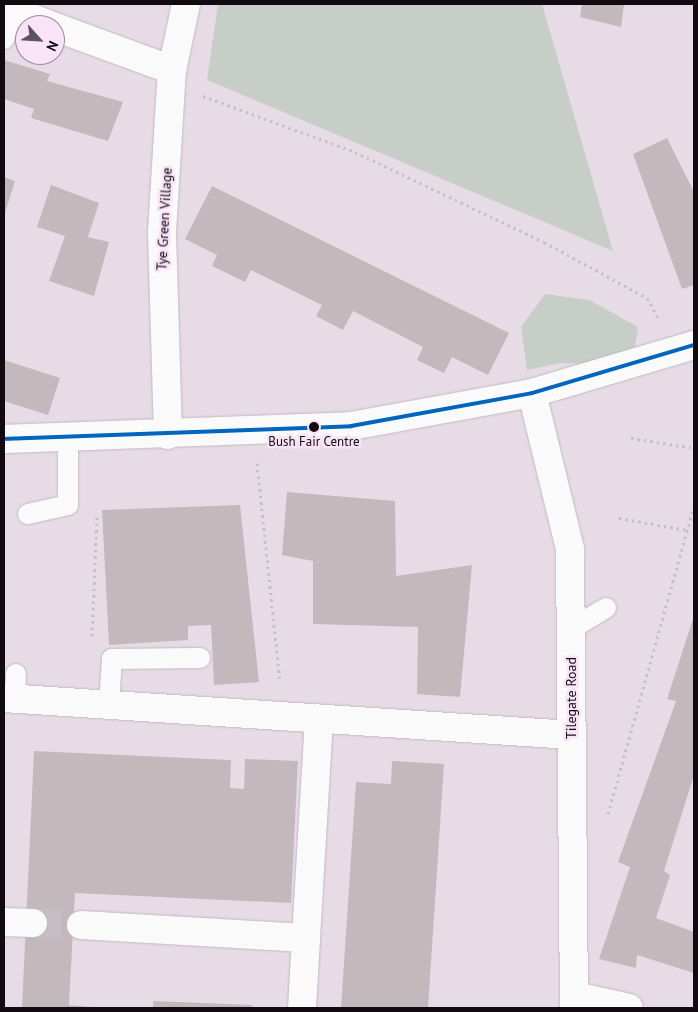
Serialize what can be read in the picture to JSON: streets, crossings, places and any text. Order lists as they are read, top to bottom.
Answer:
{
  "streets": {
    "street": ["Tye Green Village", "Tilegate Road"]
  },
  "places": ["Bush Fair Centre"],
  "north": "bottom right"
}
